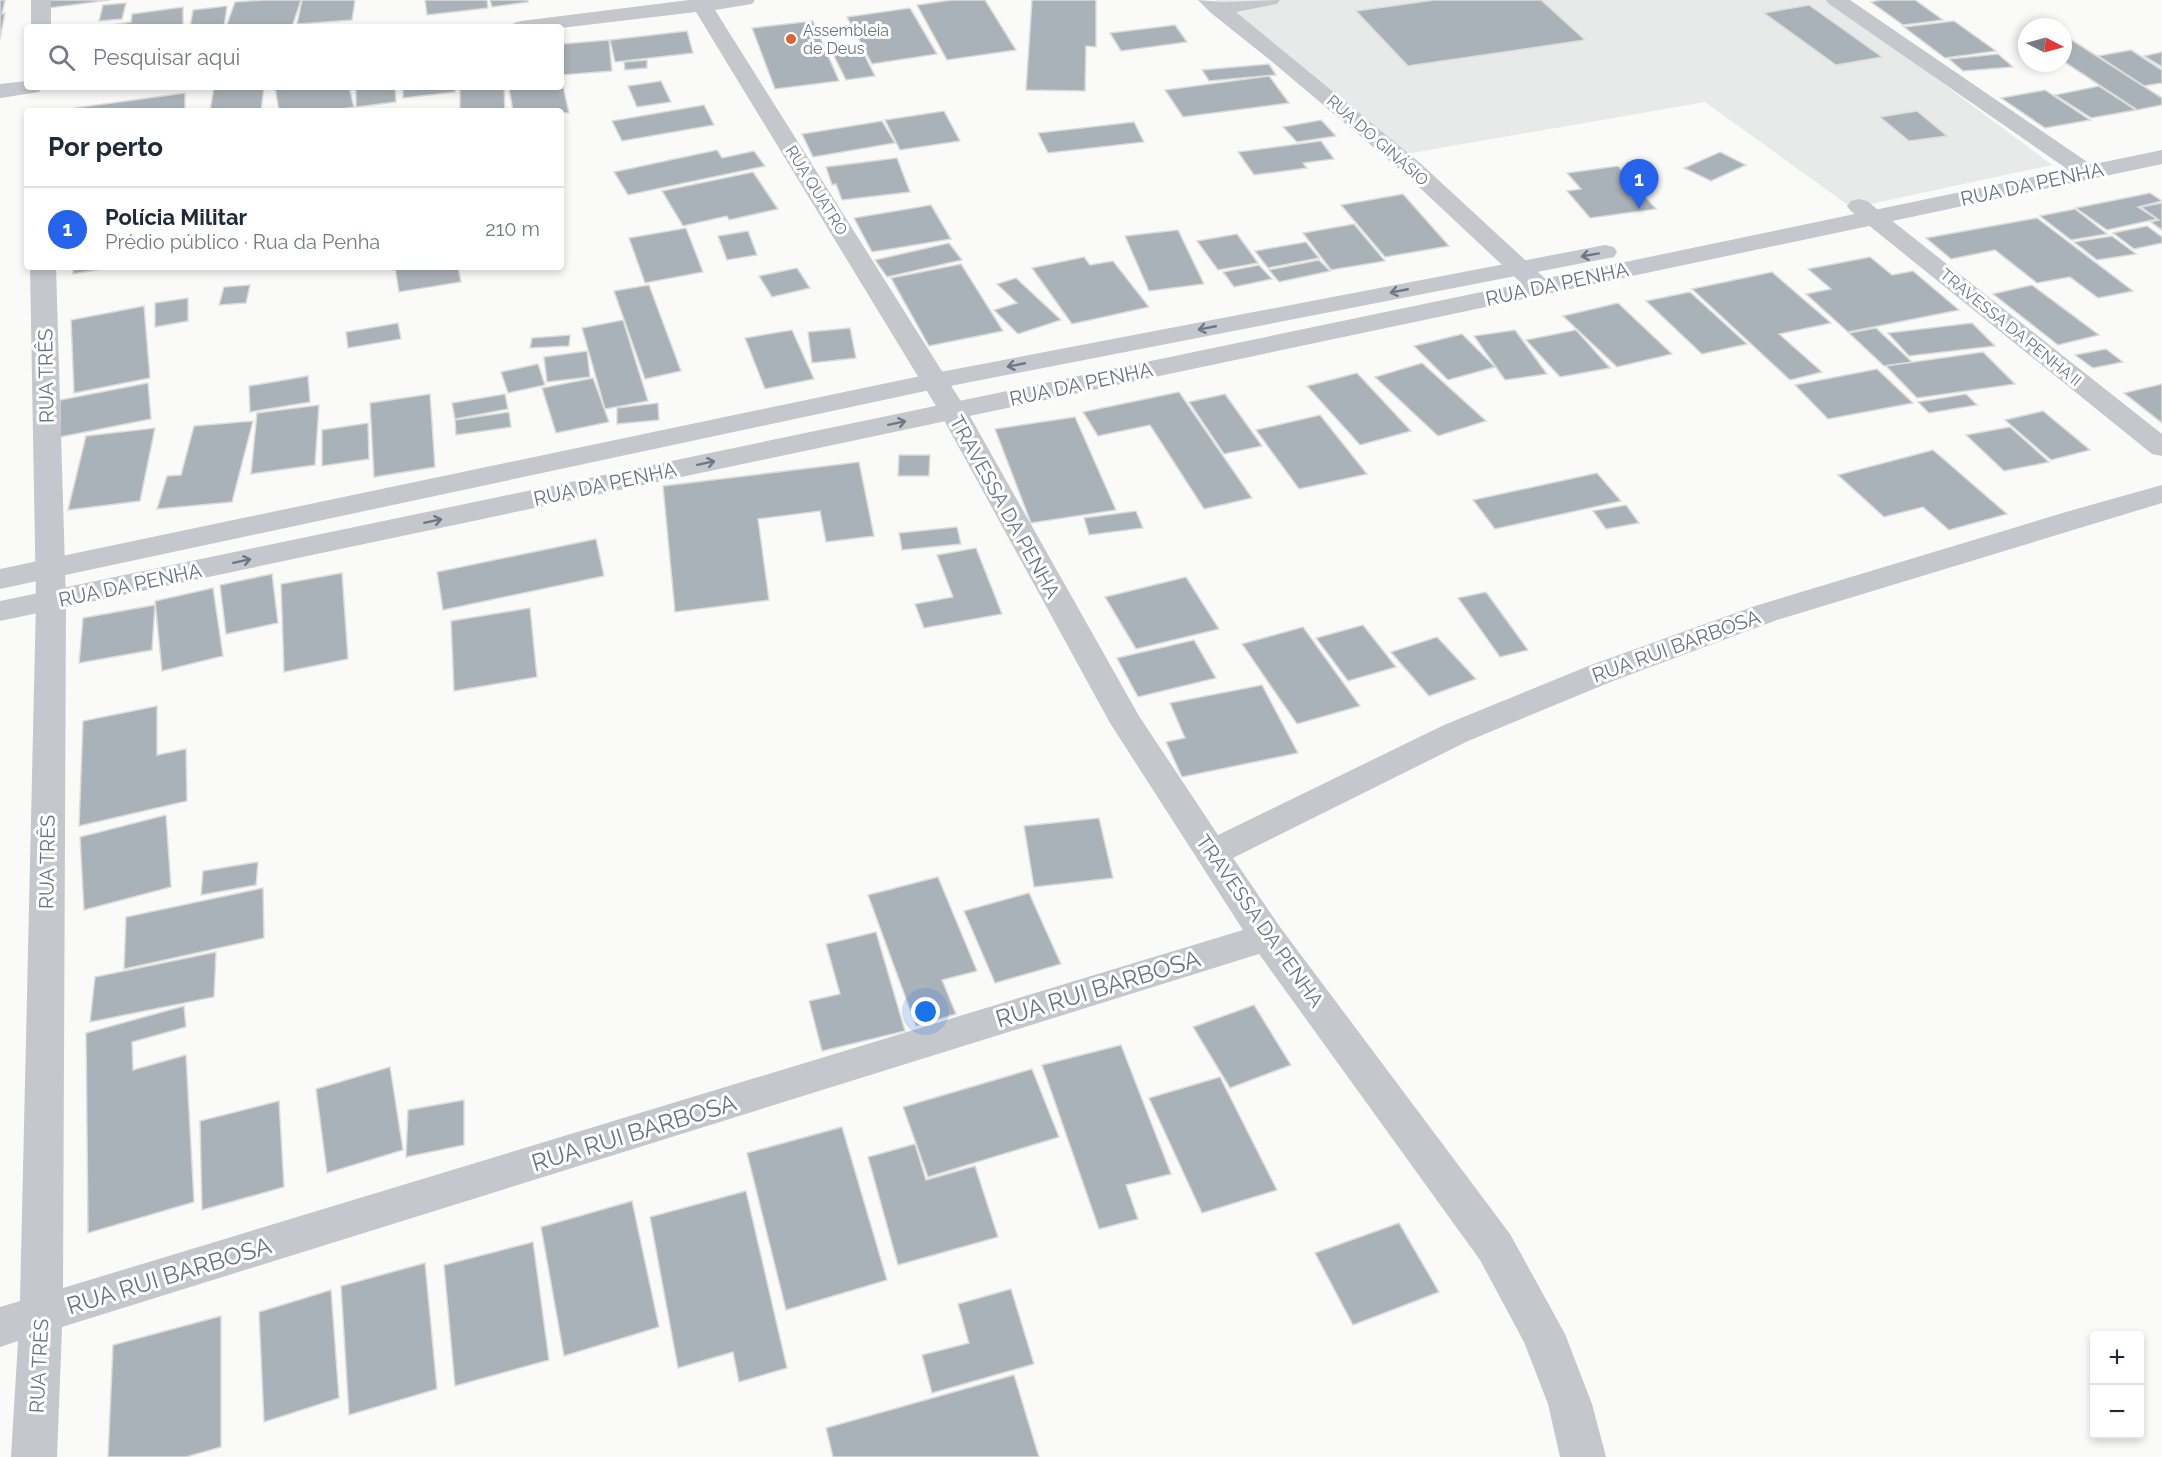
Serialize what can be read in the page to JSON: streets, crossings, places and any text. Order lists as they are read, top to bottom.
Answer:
{
  "streets": {
    "street": [
      "RUA DO GINÁSIO",
      "RUA DA PENHA",
      "RUA QUATRO",
      "TRAVESSA DA PENHA II",
      "RUA TRÊS",
      "TRAVESSA DA PENHA",
      "RUA RUI BARBOSA"
    ]
  },
  "crossings": [
    ["RUA DO GINÁSIO", "RUA DA PENHA"],
    ["RUA DA PENHA", "RUA QUATRO"],
    ["RUA DA PENHA", "TRAVESSA DA PENHA II"],
    ["RUA DA PENHA", "RUA TRÊS"],
    ["RUA DA PENHA", "TRAVESSA DA PENHA"],
    ["RUA QUATRO", "TRAVESSA DA PENHA"],
    ["RUA TRÊS", "RUA RUI BARBOSA"],
    ["TRAVESSA DA PENHA", "RUA RUI BARBOSA"]
  ],
  "places": ["Assembleia de Deus"],
  "north": "right",
  "page": {
    "search": "Pesquisar aqui",
    "heading": "Por perto",
    "pins": "1",
    "list": [
      {
        "mark": "1",
        "name": "Polícia Militar",
        "note": "Prédio público · Rua da Penha",
        "value": "210 m"
      }
    ],
    "map_buttons": ["+", "−"]
  }
}
